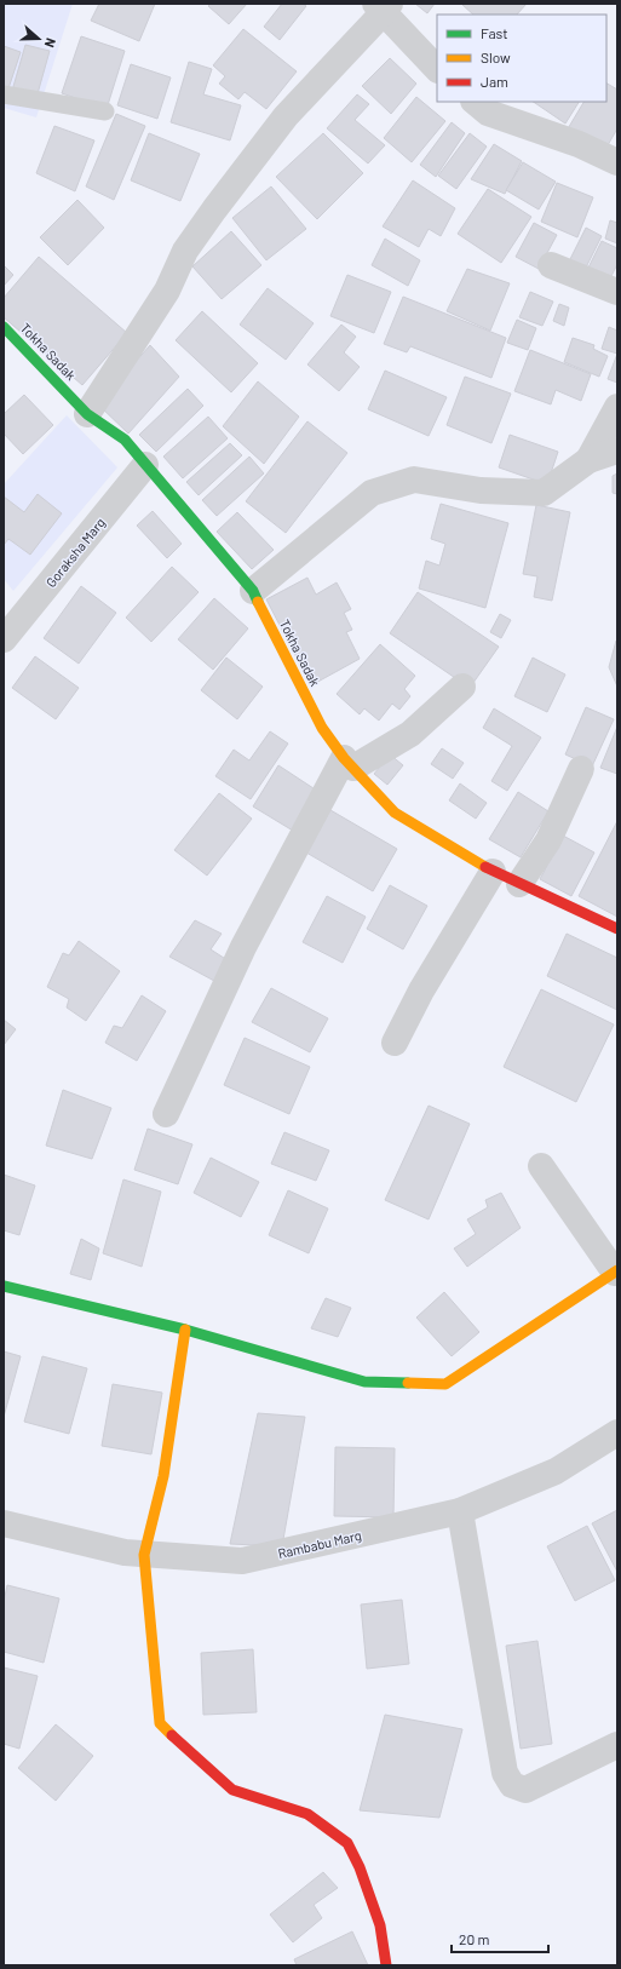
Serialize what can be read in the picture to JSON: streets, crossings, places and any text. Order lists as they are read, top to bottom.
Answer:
{
  "streets": {
    "street": ["Tokha Sadak", "Goraksha Marg", "Rambabu Marg"]
  },
  "crossings": [
    ["Tokha Sadak", "Goraksha Marg"]
  ],
  "legend": ["Fast", "Slow", "Jam"],
  "scale_bar": "20 m",
  "north": "right"
}
